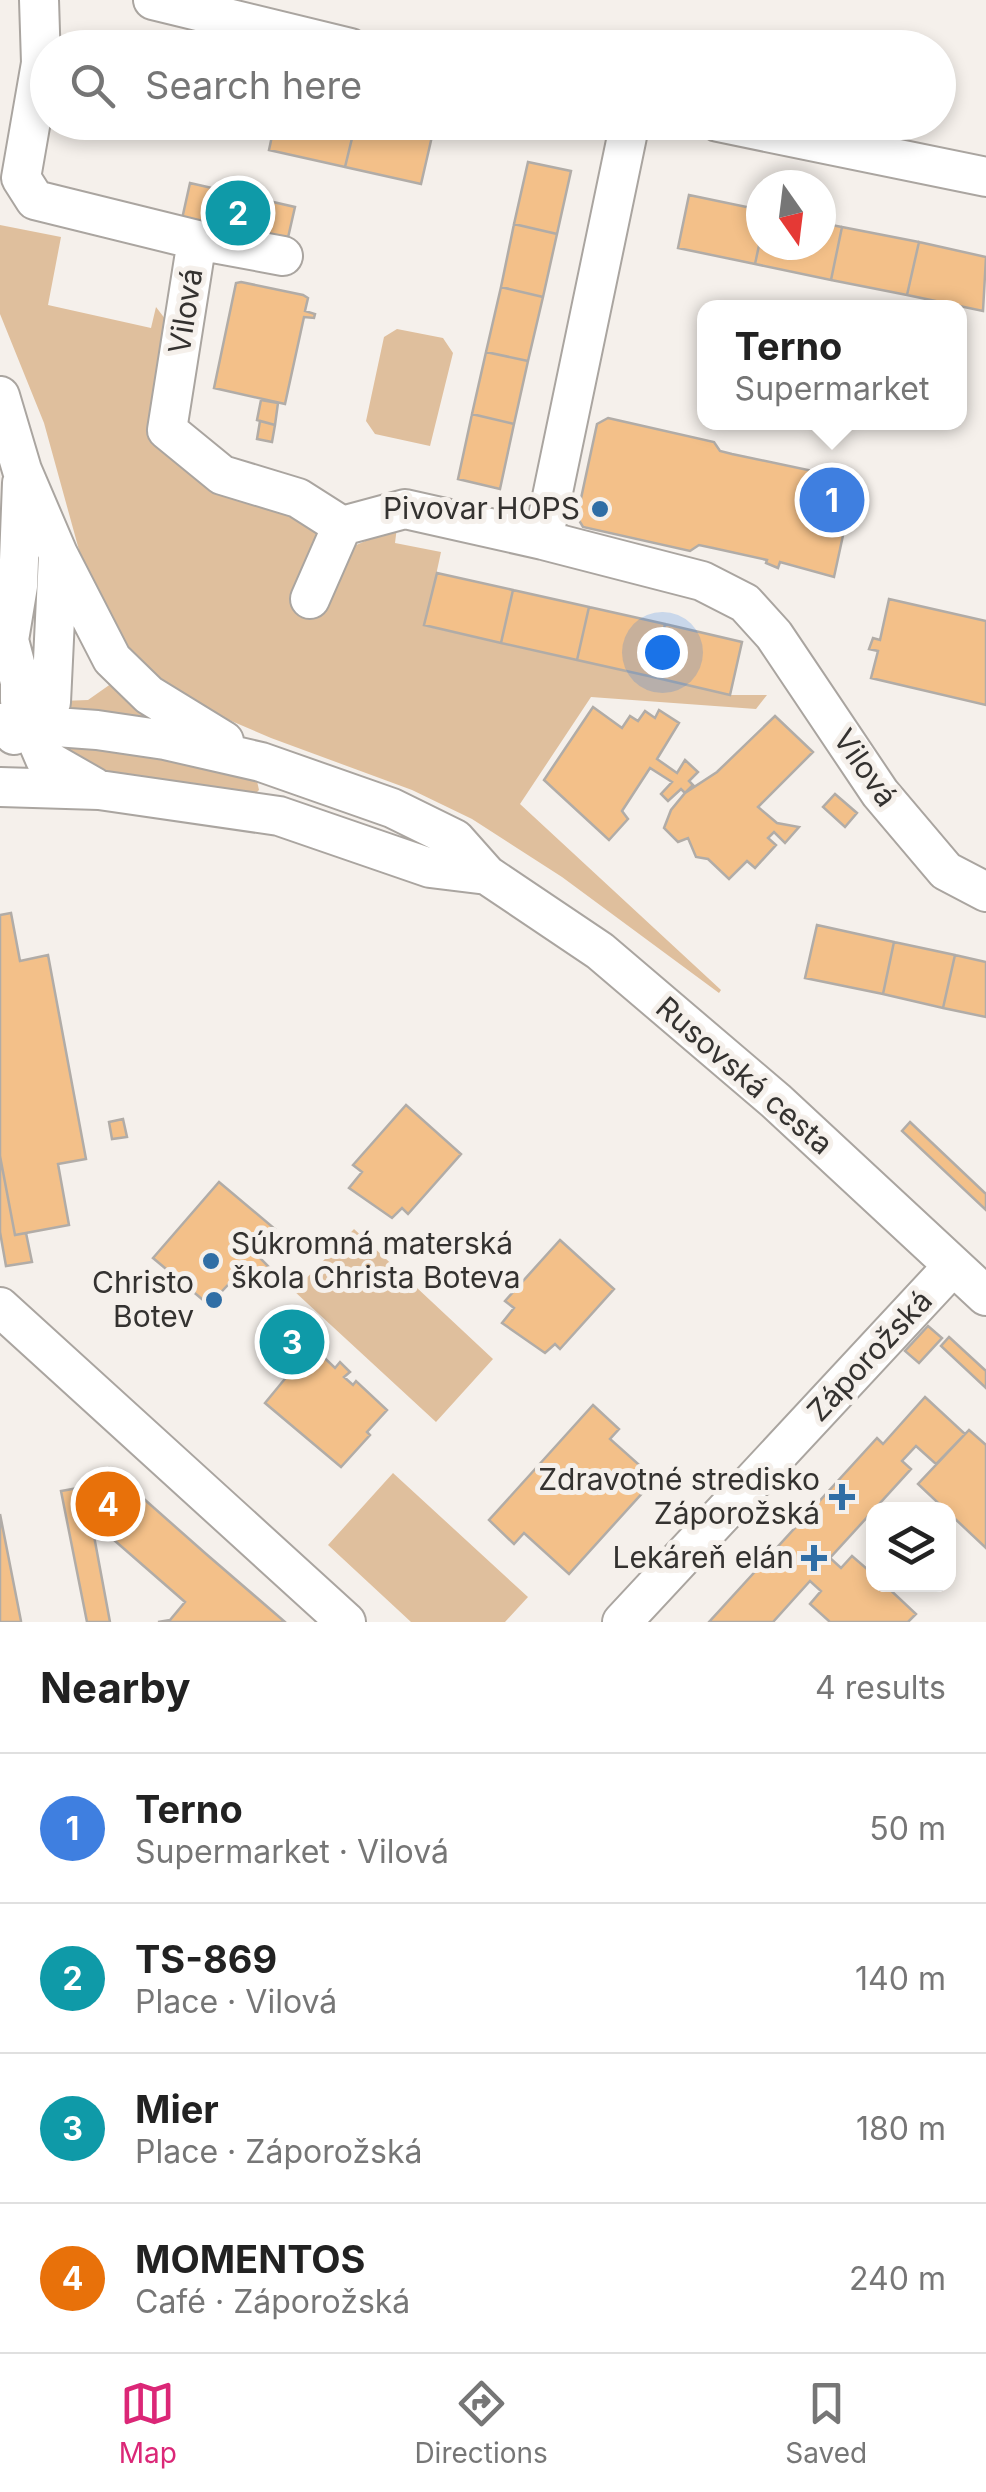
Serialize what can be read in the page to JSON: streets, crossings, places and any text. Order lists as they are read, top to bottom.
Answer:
{
  "streets": {
    "street": ["Vilová", "Rusovská cesta", "Záporožská"]
  },
  "crossings": [
    ["Rusovská cesta", "Záporožská"]
  ],
  "places": {
    "other": ["Pivovar HOPS", "Súkromná materská škola Christa Boteva", "Christo Botev"],
    "health": ["Zdravotné stredisko Záporožská", "Lekáreň elán"]
  },
  "north": "bottom",
  "page": {
    "search": "Search here",
    "pins": [
      "2",
      "1",
      "3",
      "4"
    ],
    "popup": ["Terno", "Supermarket"],
    "heading": ["Nearby", "4 results"],
    "list": [
      {
        "mark": "1",
        "name": "Terno",
        "note": "Supermarket · Vilová",
        "value": "50 m"
      },
      {
        "mark": "2",
        "name": "TS-869",
        "note": "Place · Vilová",
        "value": "140 m"
      },
      {
        "mark": "3",
        "name": "Mier",
        "note": "Place · Záporožská",
        "value": "180 m"
      },
      {
        "mark": "4",
        "name": "MOMENTOS",
        "note": "Café · Záporožská",
        "value": "240 m"
      }
    ],
    "nav": ["Map", "Directions", "Saved"]
  }
}
